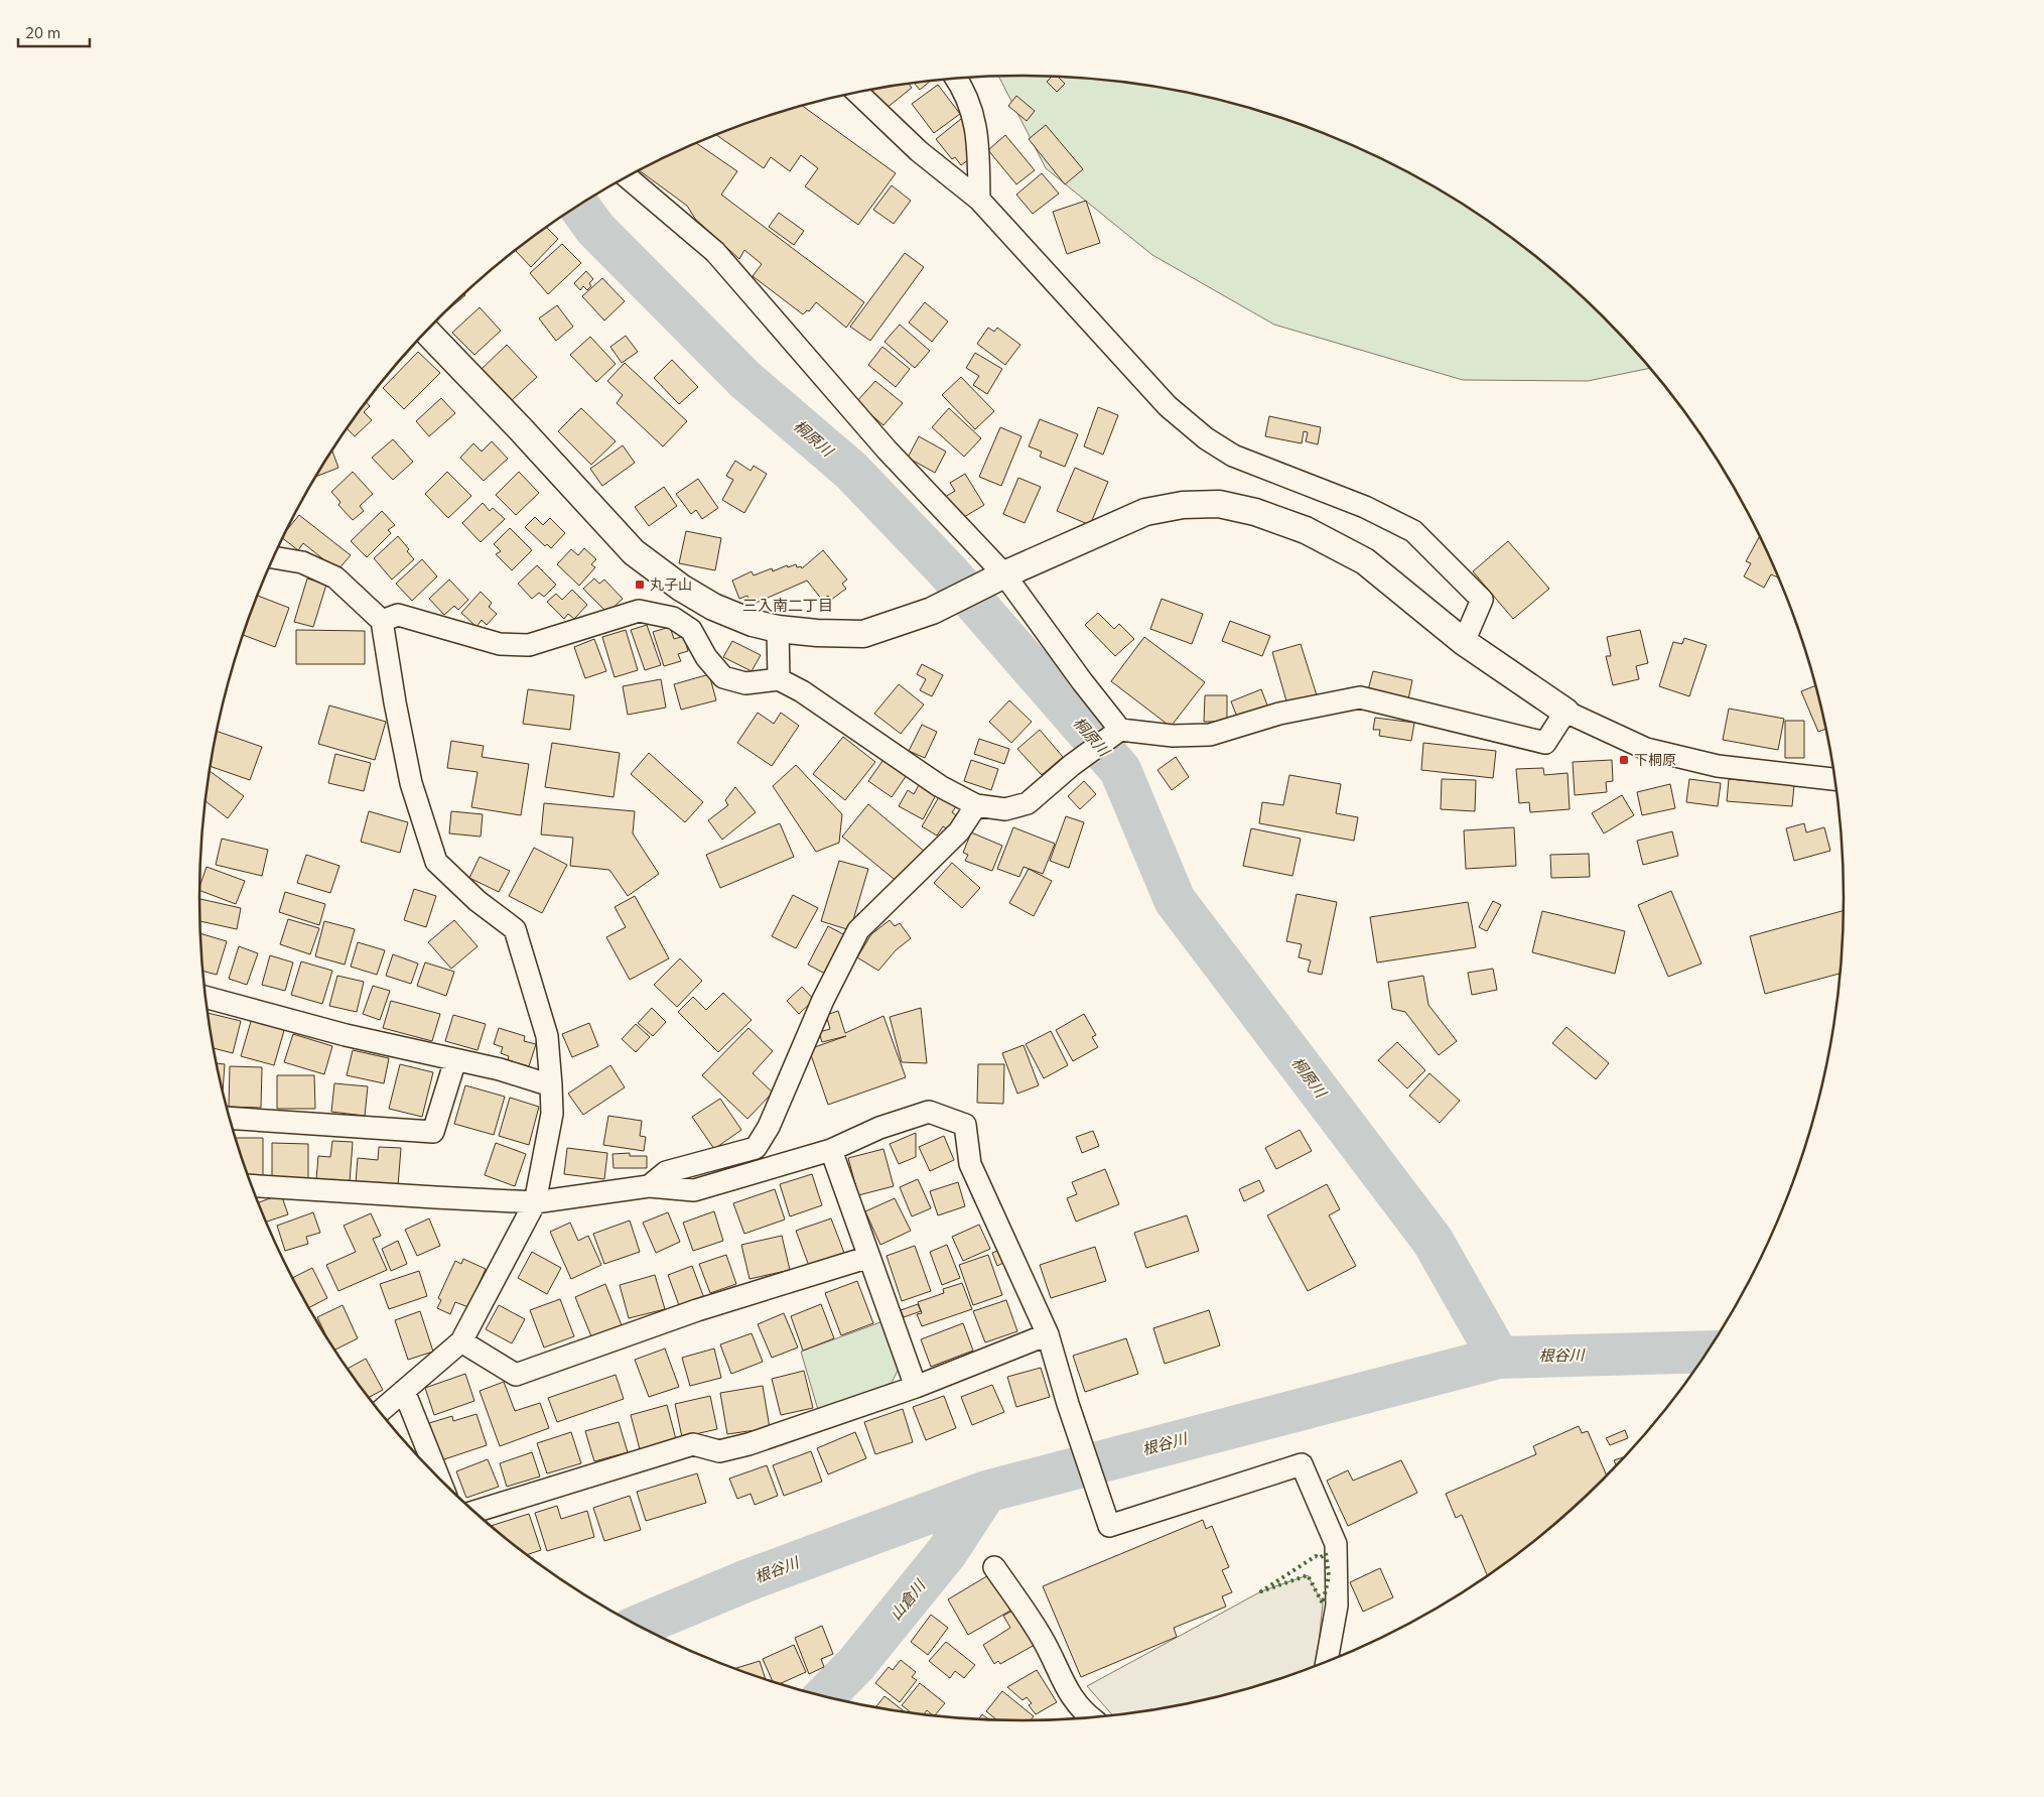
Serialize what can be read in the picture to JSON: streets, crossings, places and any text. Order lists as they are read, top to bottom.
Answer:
{
  "districts": ["三入南二丁目"],
  "water": ["桐原川", "根谷川", "山倉川"],
  "places": {
    "transit": ["丸子山", "下桐原"]
  },
  "scale_bar": "20 m"
}
